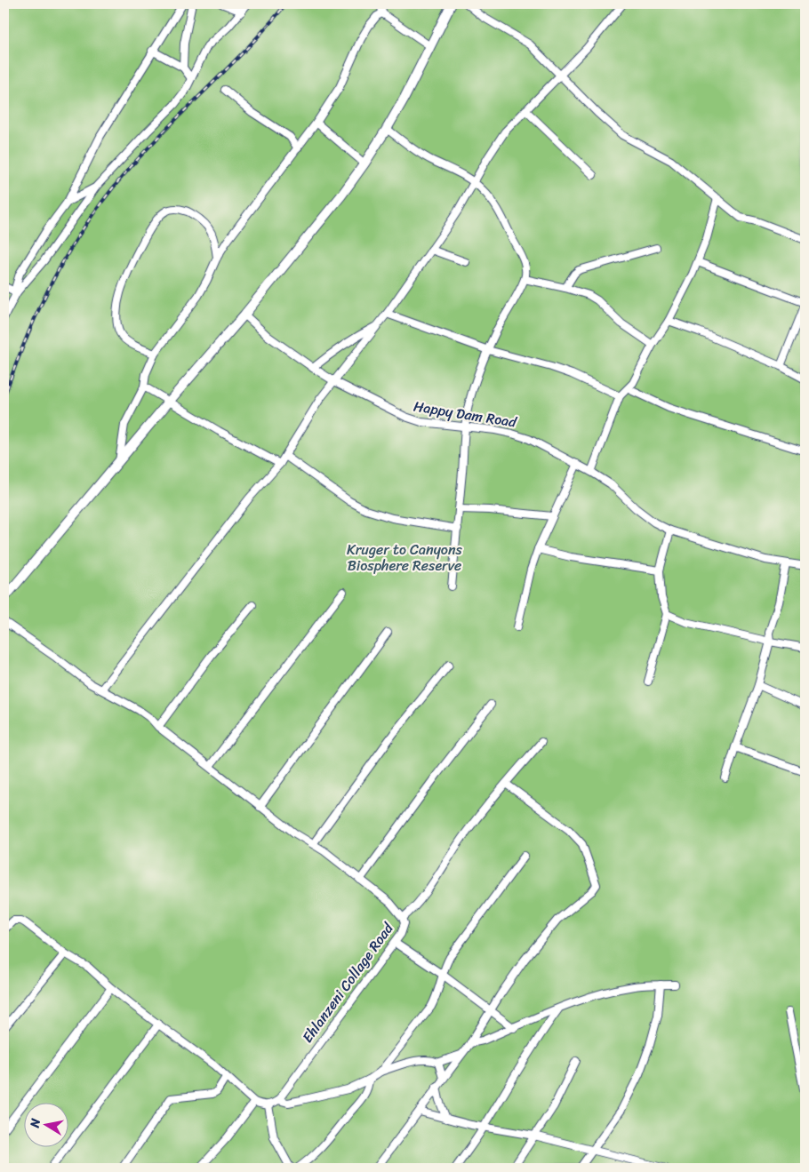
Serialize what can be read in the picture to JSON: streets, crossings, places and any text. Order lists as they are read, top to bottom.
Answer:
{
  "streets": {
    "street": ["Happy Dam Road", "Ehlanzeni Collage Road"]
  },
  "parks": ["Kruger to Canyons Biosphere Reserve"],
  "north": "left"
}
